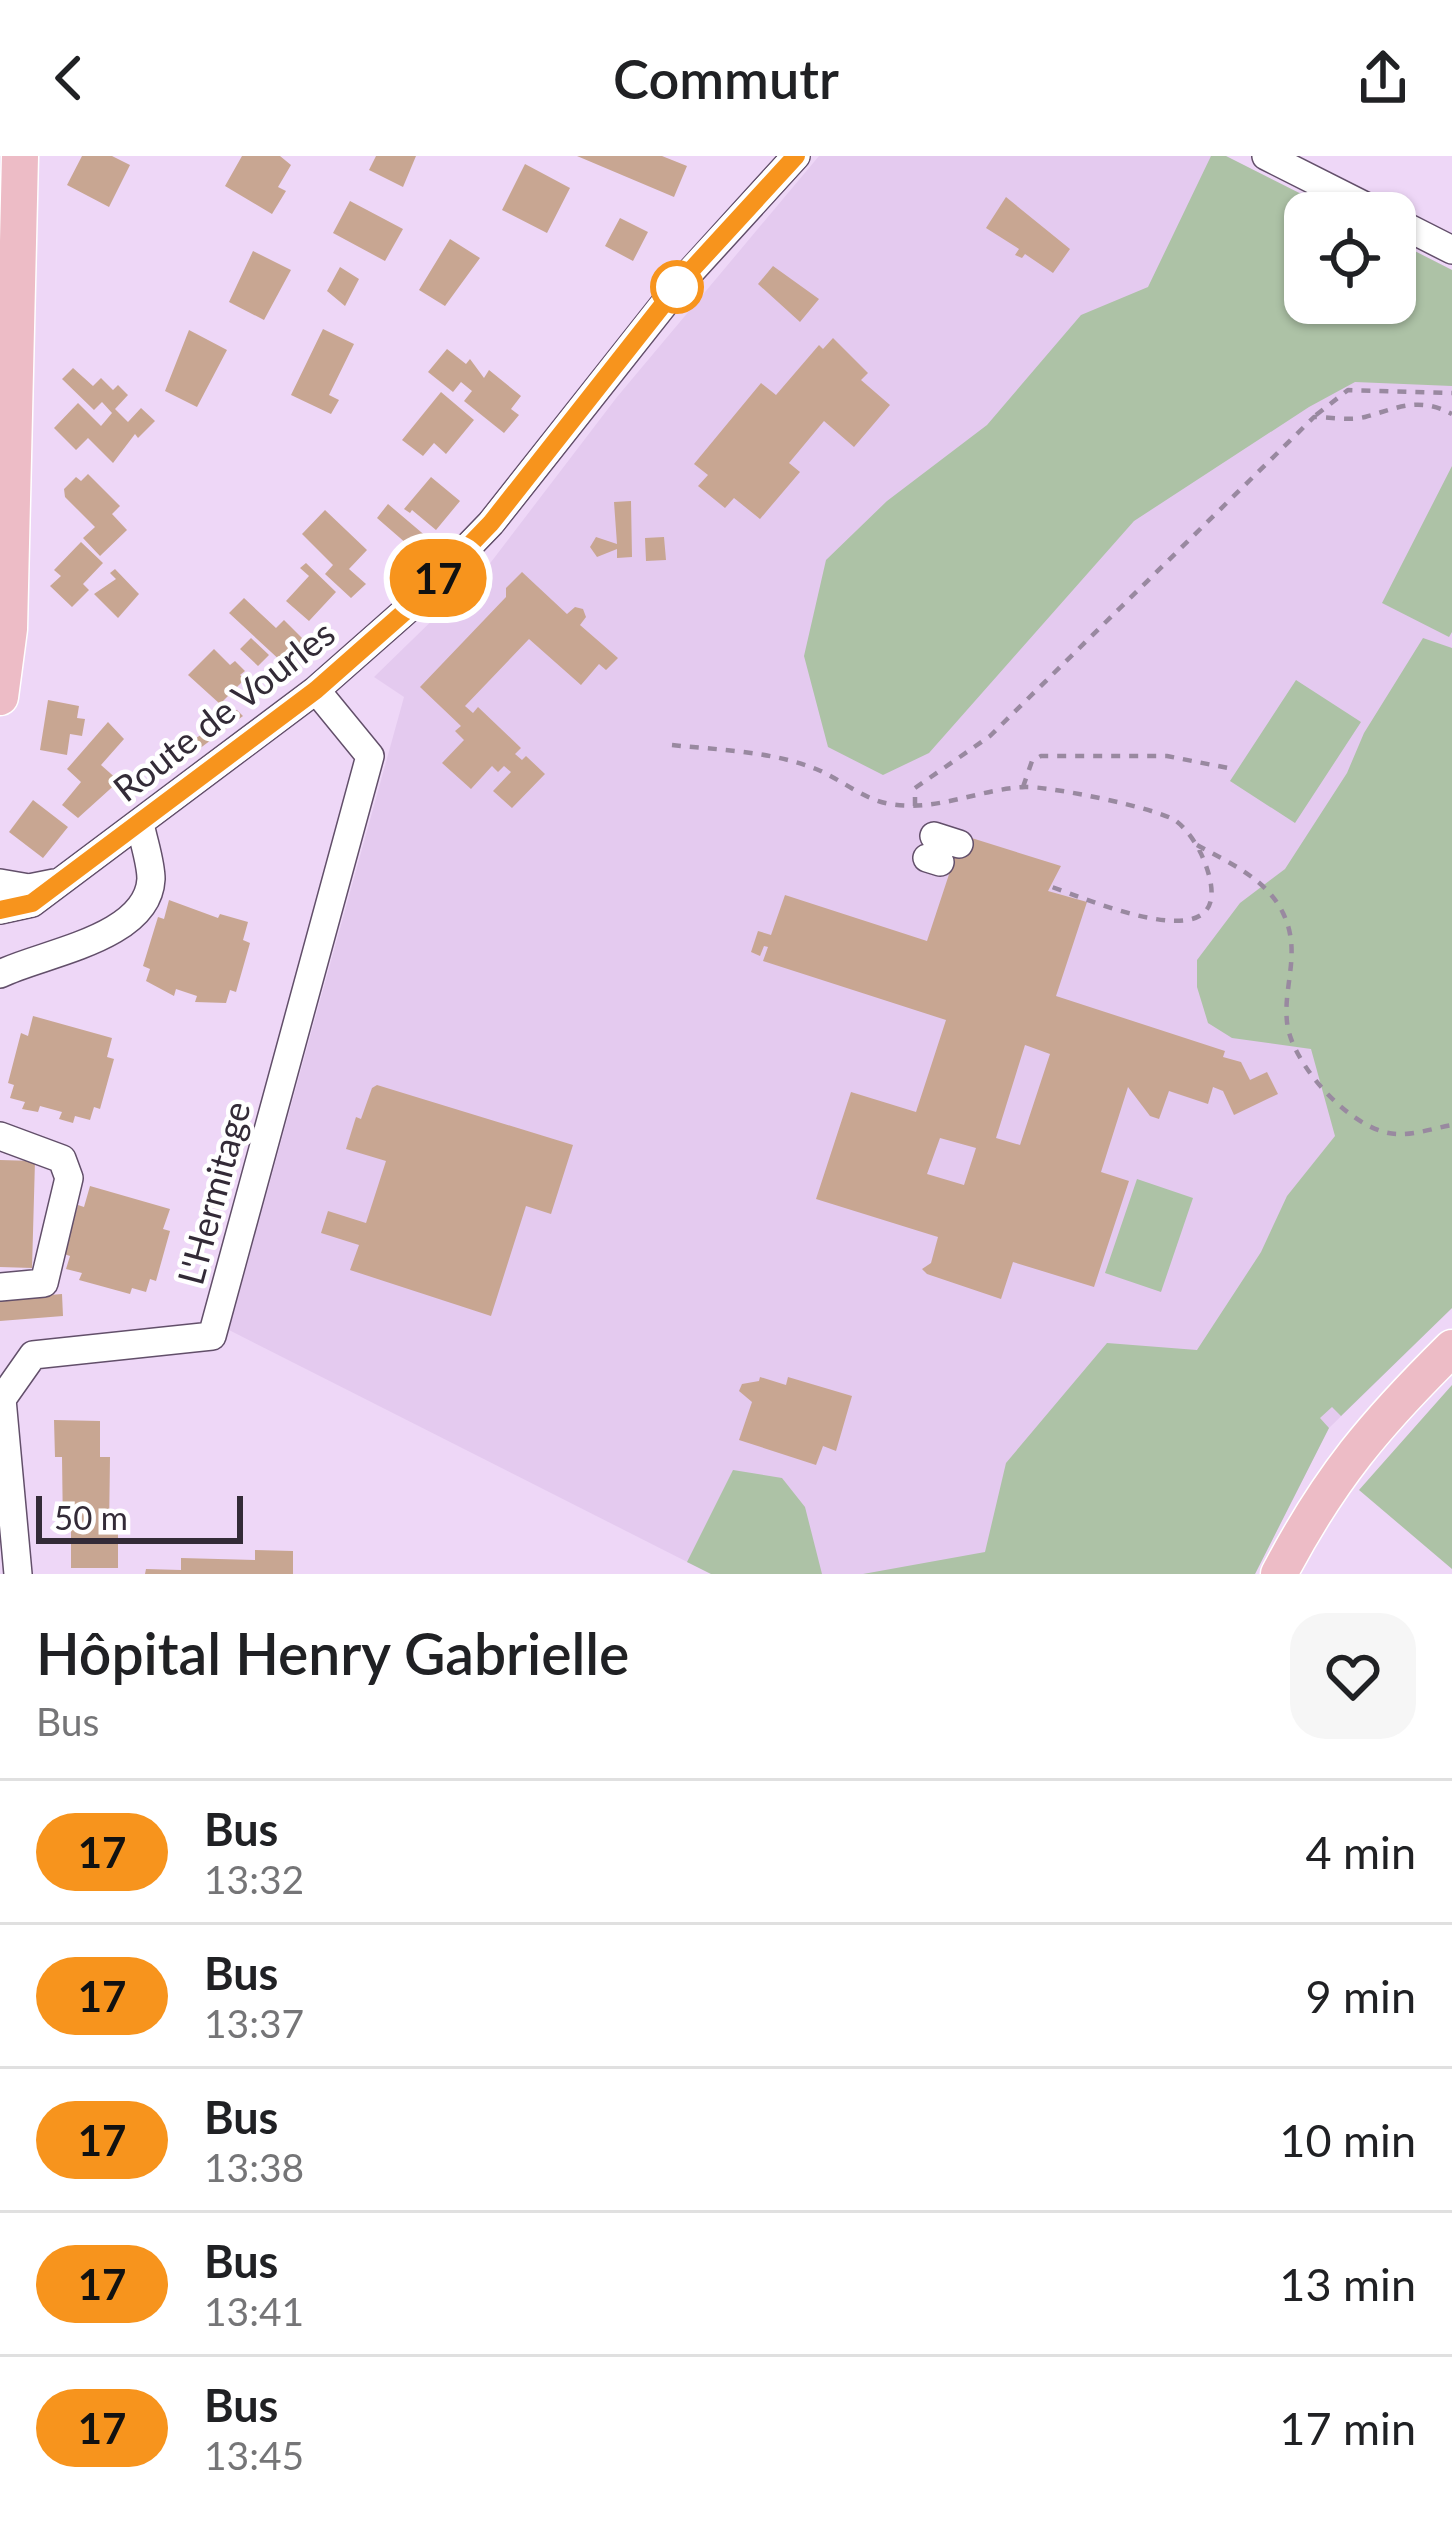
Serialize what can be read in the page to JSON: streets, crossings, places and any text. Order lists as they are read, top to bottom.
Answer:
{
  "streets": {
    "street": ["Route de Vourles", "L'Hermitage"]
  },
  "crossings": [
    ["Route de Vourles", "L'Hermitage"]
  ],
  "lines": ["bus line 17"],
  "scale_bar": "50 m",
  "page": {
    "header": "Commutr",
    "on_map": "17",
    "scale": "50 m",
    "heading": ["Hôpital Henry Gabrielle", "Bus"],
    "list": [
      {
        "mark": "17",
        "name": "Bus",
        "note": "13:32",
        "value": "4 min"
      },
      {
        "mark": "17",
        "name": "Bus",
        "note": "13:37",
        "value": "9 min"
      },
      {
        "mark": "17",
        "name": "Bus",
        "note": "13:38",
        "value": "10 min"
      },
      {
        "mark": "17",
        "name": "Bus",
        "note": "13:41",
        "value": "13 min"
      },
      {
        "mark": "17",
        "name": "Bus",
        "note": "13:45",
        "value": "17 min"
      }
    ]
  }
}
